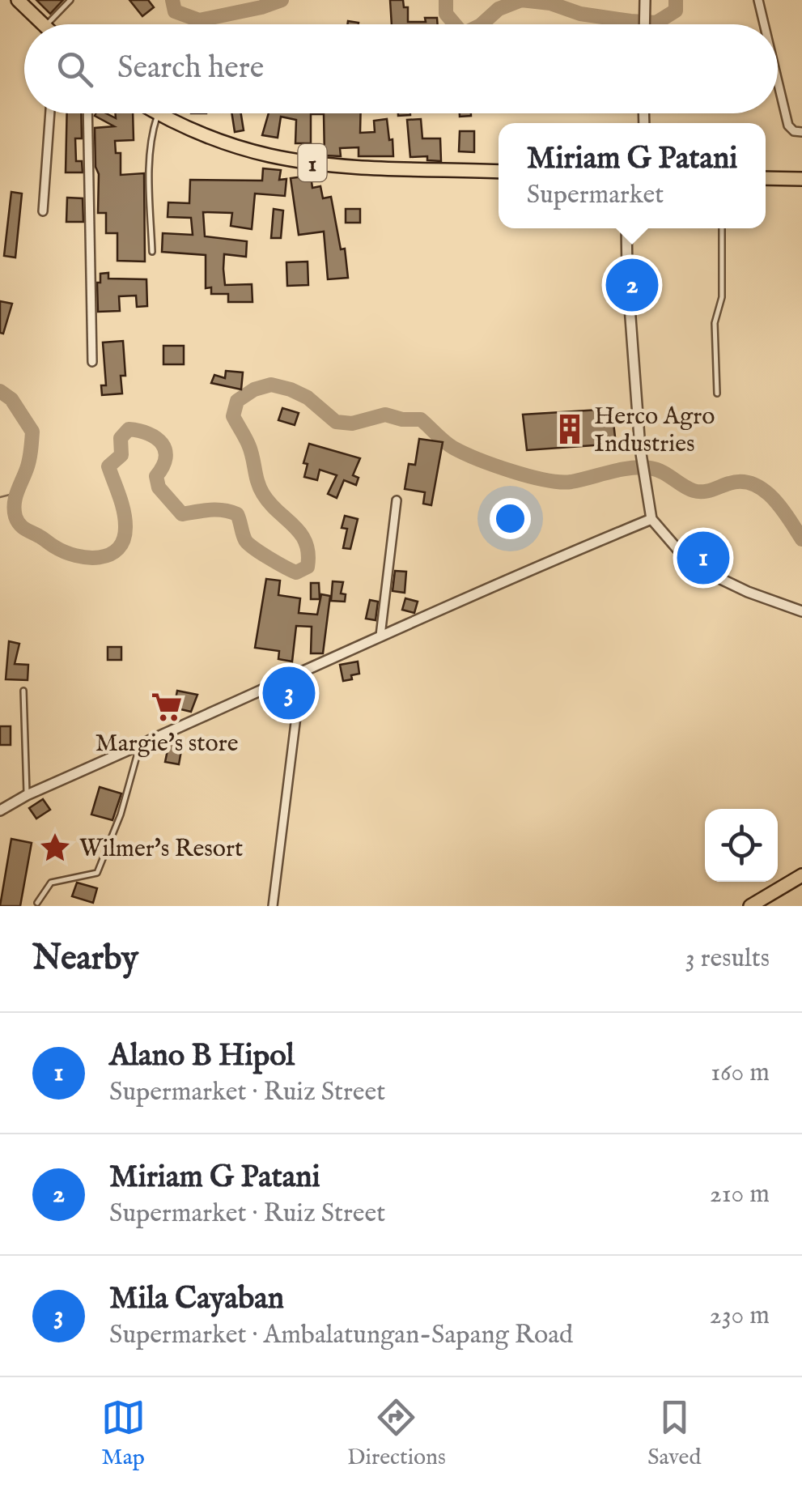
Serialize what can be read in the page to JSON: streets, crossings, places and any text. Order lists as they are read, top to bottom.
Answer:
{
  "streets": {
    "main road": ["1"]
  },
  "places": {
    "building": ["Herco Agro Industries"],
    "supermarket": ["Margie's store"],
    "place": ["Wilmer's Resort"]
  },
  "page": {
    "search": "Search here",
    "popup": ["Miriam G Patani", "Supermarket"],
    "pins": ["2", "1", "3"],
    "heading": ["Nearby", "3 results"],
    "list": [
      {
        "mark": "1",
        "name": "Alano B Hipol",
        "note": "Supermarket · Ruiz Street",
        "value": "160 m"
      },
      {
        "mark": "2",
        "name": "Miriam G Patani",
        "note": "Supermarket · Ruiz Street",
        "value": "210 m"
      },
      {
        "mark": "3",
        "name": "Mila Cayaban",
        "note": "Supermarket · Ambalatungan-Sapang Road",
        "value": "230 m"
      }
    ],
    "nav": ["Map", "Directions", "Saved"]
  }
}
